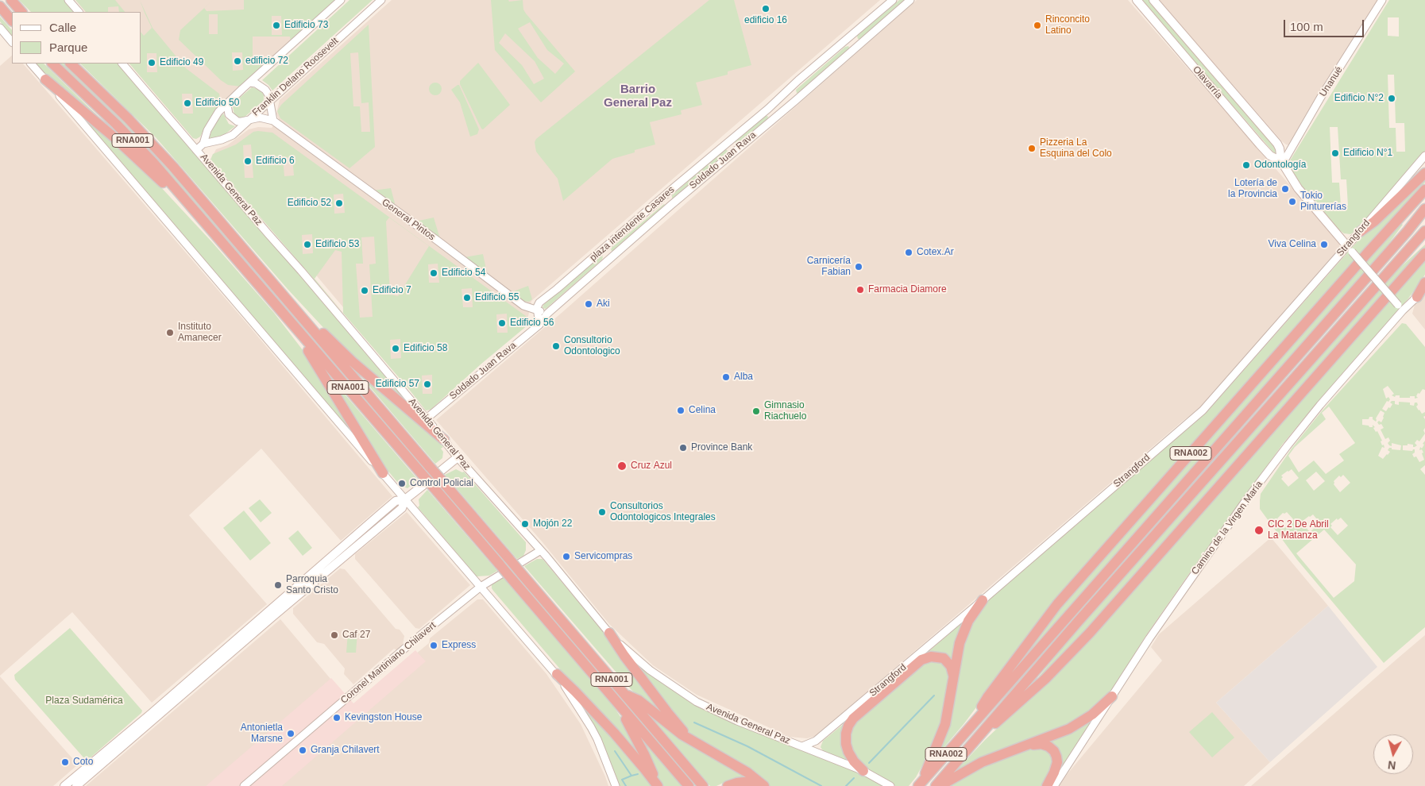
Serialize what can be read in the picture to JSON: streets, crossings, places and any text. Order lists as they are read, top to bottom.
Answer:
{
  "streets": {
    "highway": ["RNA001", "RNA002"],
    "main road": ["Olavarría"],
    "street": [
      "Franklin Delano Roosevelt",
      "Unanué",
      "Soldado Juan Rava",
      "Avenida General Paz",
      "General Pintos",
      "plaza intendente Casares",
      "Strangford",
      "Camino de la Virgen María",
      "Coronel Martiniano Chilavert"
    ]
  },
  "crossings": [
    ["Franklin Delano Roosevelt", "Avenida General Paz"],
    ["Unanué", "Olavarría"],
    ["Olavarría", "Strangford"],
    ["Olavarría", "Camino de la Virgen María"],
    ["Soldado Juan Rava", "Avenida General Paz"],
    ["Soldado Juan Rava", "General Pintos"],
    ["Avenida General Paz", "Coronel Martiniano Chilavert"],
    ["General Pintos", "plaza intendente Casares"]
  ],
  "districts": ["Barrio General Paz"],
  "parks": ["Plaza Sudamérica"],
  "places": [
    "edificio 16",
    "Edificio 73",
    "Rinconcito Latino",
    "edificio 72",
    "Edificio 49",
    "Edificio N°2",
    "Edificio 50",
    "Pizzeria La Esquina del Colo",
    "Edificio N°1",
    "Edificio 6",
    "Odontología",
    "Lotería de la Provincia",
    "Tokio Pinturerías",
    "Edificio 52",
    "Edificio 53",
    "Viva Celina",
    "Cotex.Ar",
    "Carnicería Fabian",
    "Edificio 54",
    "Farmacia Diamore",
    "Edificio 7",
    "Edificio 55",
    "Aki",
    "Edificio 56",
    "Instituto Amanecer",
    "Consultorio Odontologico",
    "Edificio 58",
    "Alba",
    "Edificio 57",
    "Celina",
    "Gimnasio Riachuelo",
    "Province Bank",
    "Cruz Azul",
    "Control Policial",
    "Consultorios Odontologicos Integrales",
    "Mojón 22",
    "CIC 2 De Abril La Matanza",
    "Servicompras",
    "Parroquia Santo Cristo",
    "Caf 27",
    "Express",
    "Kevingston House",
    "Antonietla Marsne",
    "Granja Chilavert",
    "Coto"
  ],
  "legend": ["Calle", "Parque"],
  "scale_bar": "100 m",
  "north": "bottom"
}
